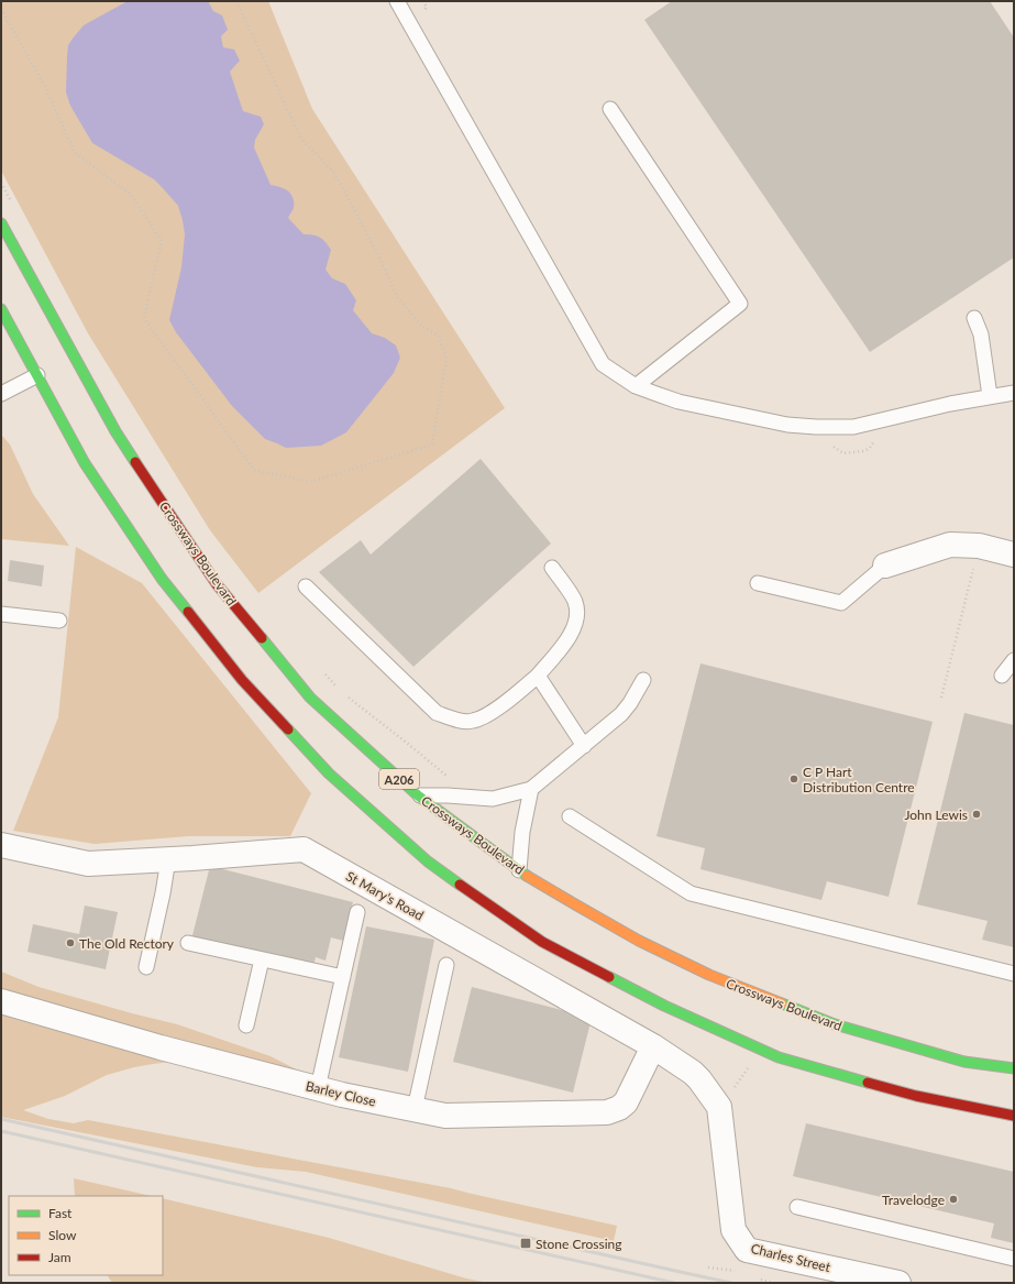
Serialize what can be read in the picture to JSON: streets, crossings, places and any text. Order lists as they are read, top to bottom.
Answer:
{
  "streets": {
    "main road": ["Crossways Boulevard", "A206"],
    "street": ["St Mary's Road", "Barley Close", "Charles Street"]
  },
  "crossings": [
    ["St Mary's Road", "Barley Close"],
    ["St Mary's Road", "Charles Street"]
  ],
  "places": {
    "other": [
      "C P Hart Distribution Centre",
      "John Lewis",
      "The Old Rectory",
      "Travelodge"
    ],
    "transit": ["Stone Crossing"]
  },
  "legend": ["Fast", "Slow", "Jam"]
}
